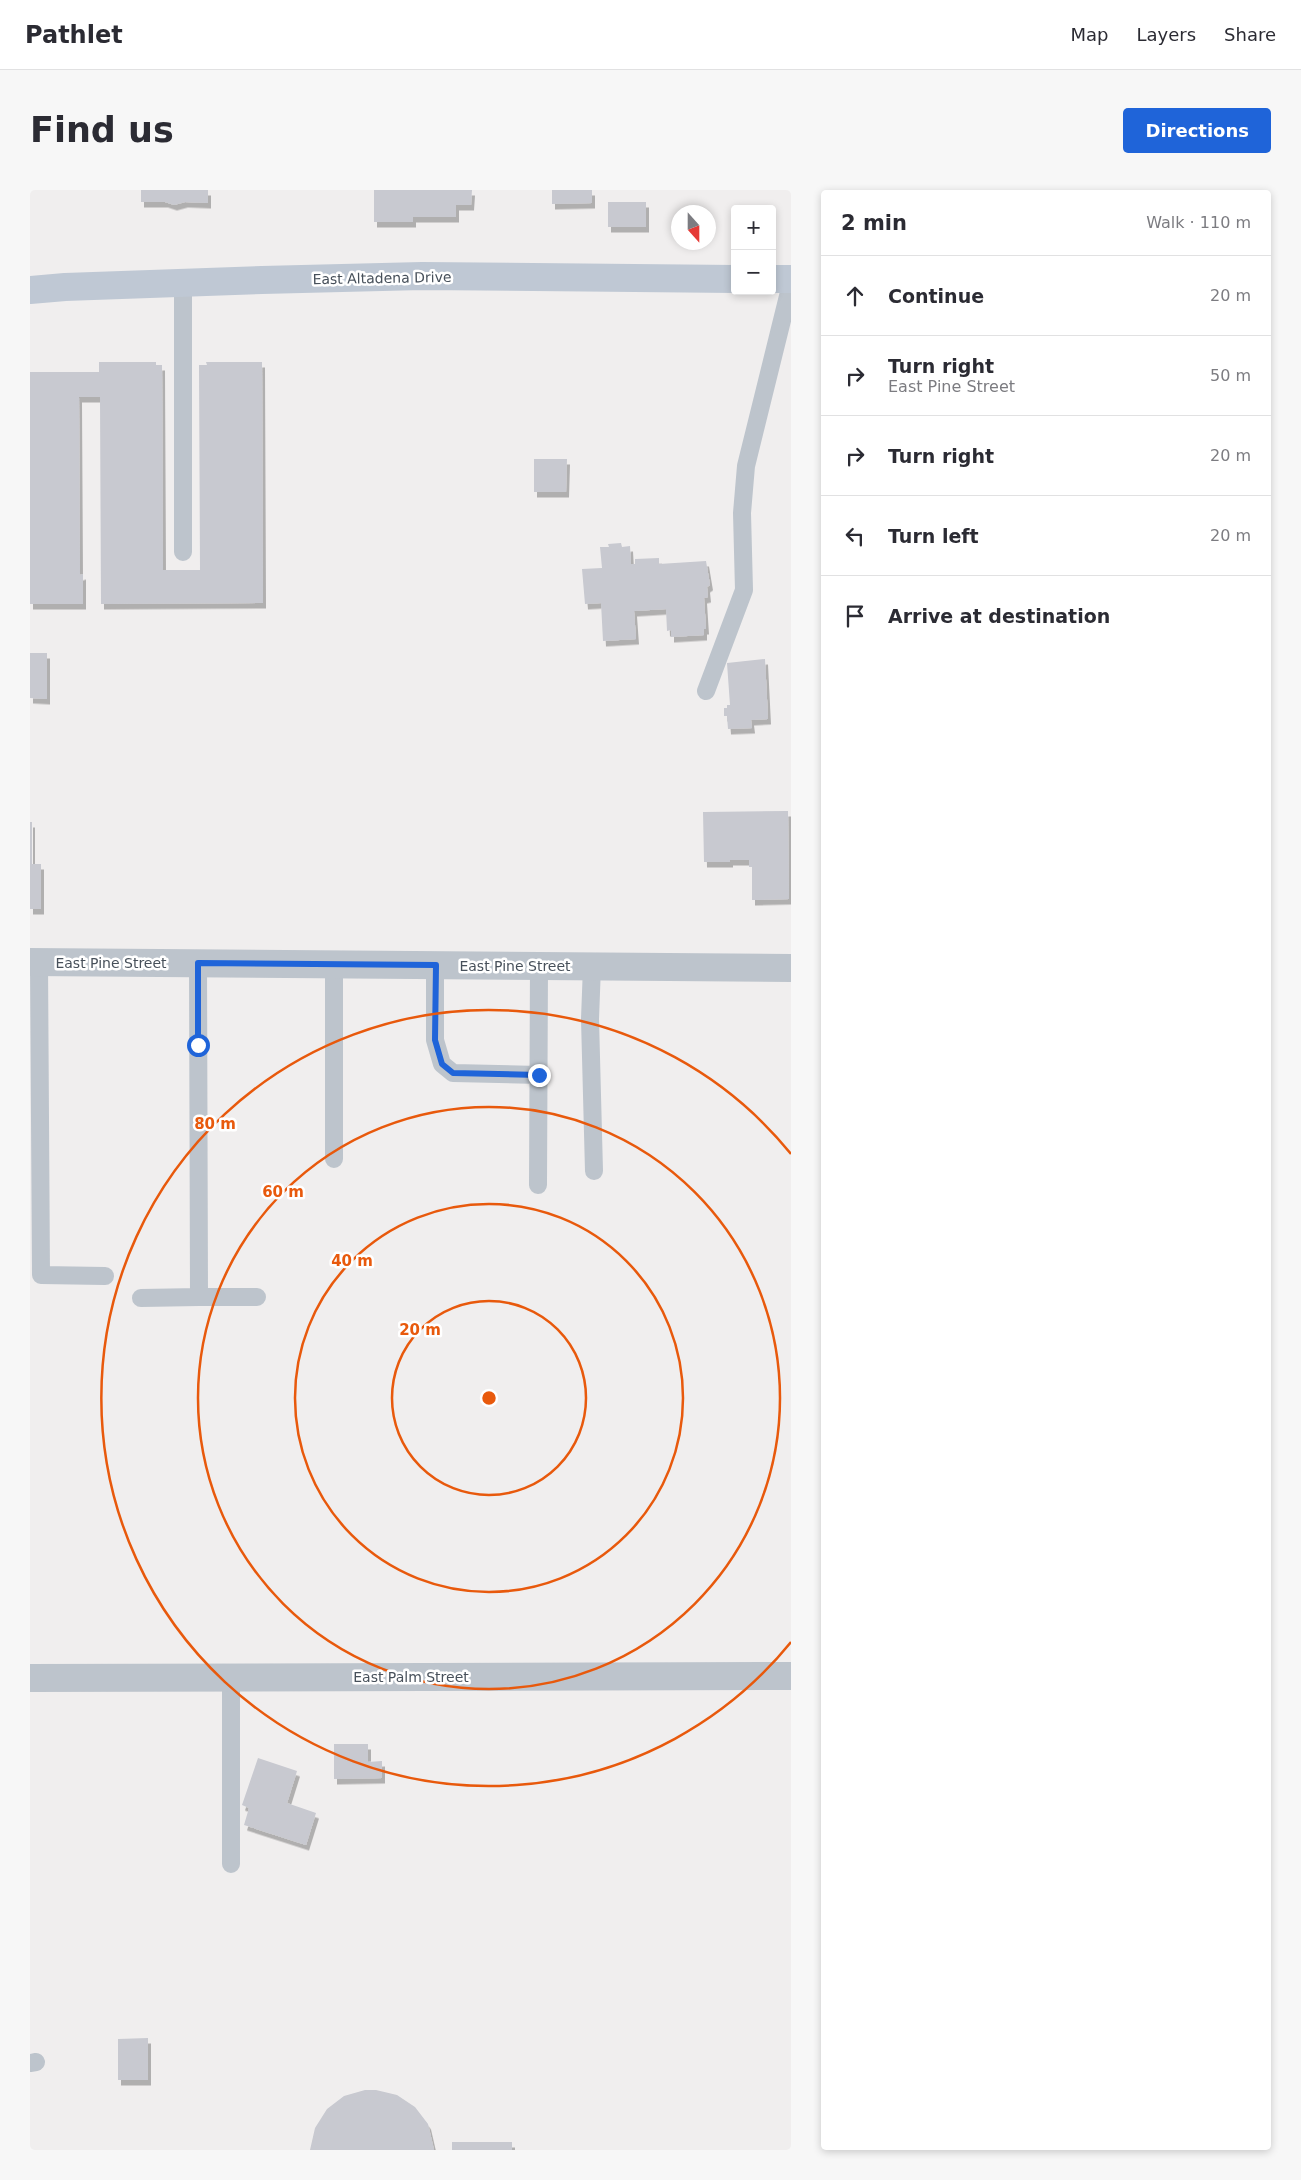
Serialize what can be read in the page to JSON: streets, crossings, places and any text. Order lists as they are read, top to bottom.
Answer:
{
  "streets": {
    "main road": ["East Altadena Drive"],
    "street": ["East Pine Street", "East Palm Street"]
  },
  "north": "bottom",
  "page": {
    "header": "Pathlet",
    "nav": ["Map", "Layers", "Share"],
    "buttons": "Directions",
    "title": "Find us",
    "heading": ["2 min", "Walk · 110 m"],
    "map_buttons": ["+", "−"],
    "list": [
      ["Continue", "20 m"],
      ["Turn right", "East Pine Street", "50 m"],
      ["Turn right", "20 m"],
      ["Turn left", "20 m"],
      "Arrive at destination"
    ]
  },
  "rings": [
    "80 m",
    "60 m",
    "40 m",
    "20 m"
  ]
}
